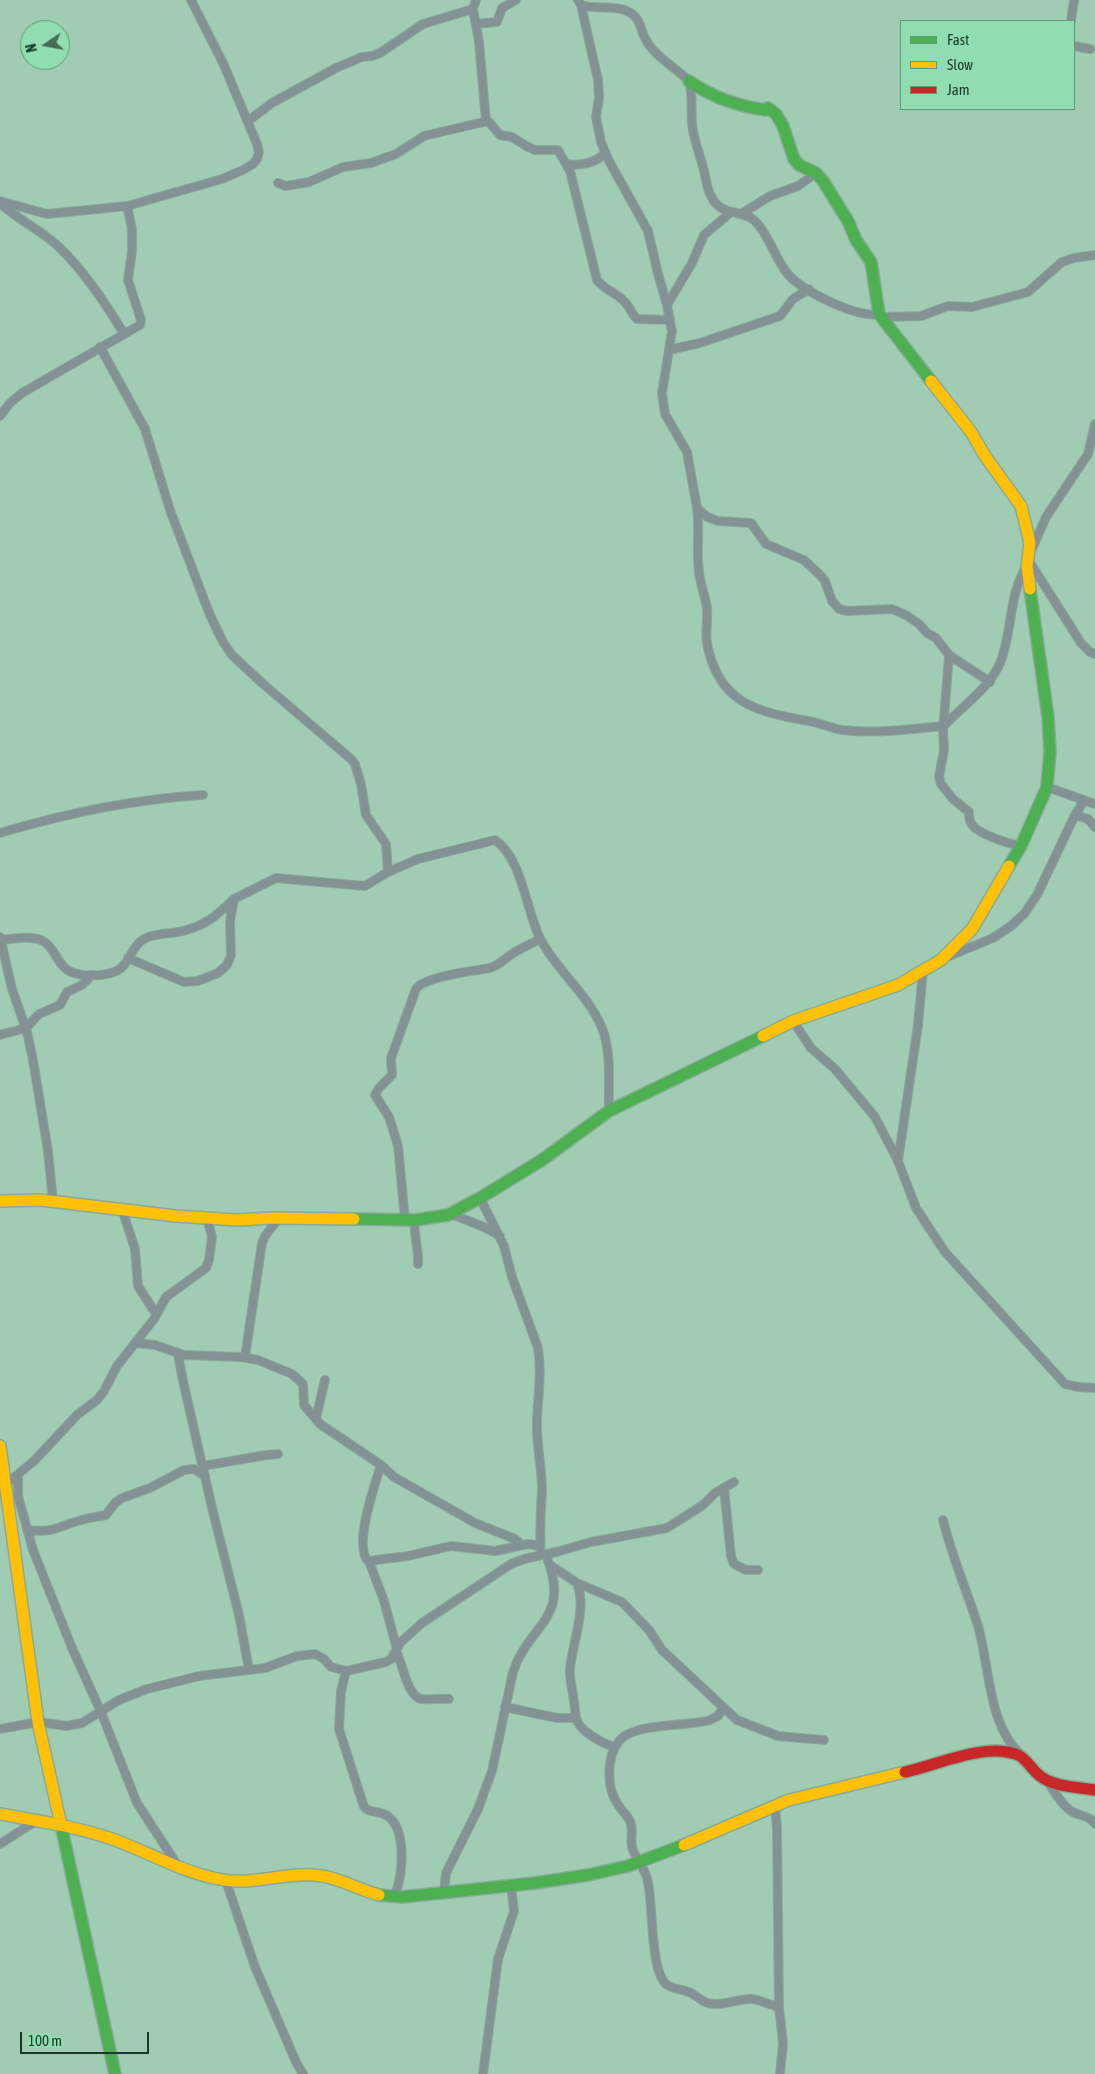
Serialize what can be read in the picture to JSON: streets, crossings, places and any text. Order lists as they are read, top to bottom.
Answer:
{
  "legend": ["Fast", "Slow", "Jam"],
  "scale_bar": "100 m",
  "north": "left"
}
